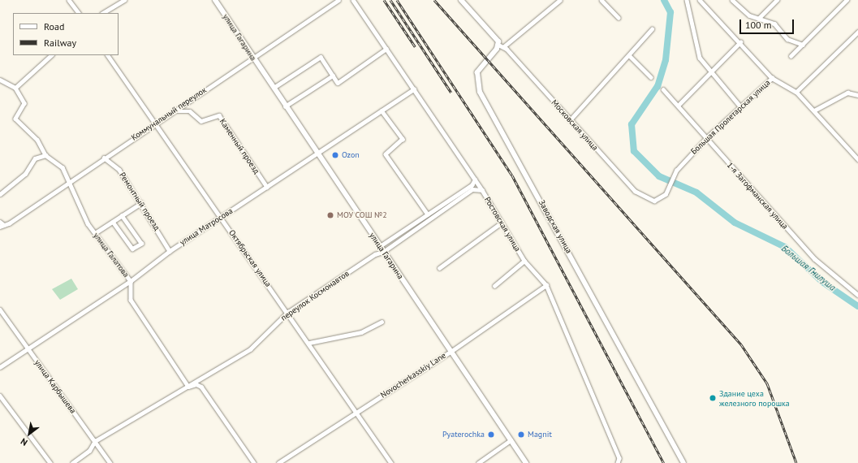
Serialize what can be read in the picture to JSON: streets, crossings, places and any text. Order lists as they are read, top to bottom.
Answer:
{
  "streets": {
    "main road": ["улица Гагарина", "Заводская улица"],
    "street": [
      "Коммунальный переулок",
      "Большая Пролетарская улица",
      "Московская улица",
      "Каменный проезд",
      "1-я Загофманская улица",
      "Ремонтный проезд",
      "Ростовская улица",
      "улица Матросова",
      "улица Галатова",
      "Октябрьская улица",
      "переулок Космонавтов",
      "Novocherkasskiy Lane",
      "улица Карбышева"
    ]
  },
  "crossings": [
    ["улица Гагарина", "Коммунальный переулок"],
    ["улица Гагарина", "улица Матросова"],
    ["улица Гагарина", "переулок Космонавтов"],
    ["улица Гагарина", "Novocherkasskiy Lane"],
    ["Коммунальный переулок", "Каменный проезд"],
    ["Коммунальный переулок", "Ремонтный проезд"],
    ["Коммунальный переулок", "улица Галатова"],
    ["Коммунальный переулок", "Октябрьская улица"],
    ["Большая Пролетарская улица", "Московская улица"],
    ["Большая Пролетарская улица", "1-я Загофманская улица"],
    ["Московская улица", "Заводская улица"],
    ["Каменный проезд", "улица Матросова"],
    ["Ремонтный проезд", "улица Матросова"],
    ["Ростовская улица", "улица Матросова"],
    ["Ростовская улица", "переулок Космонавтов"],
    ["Ростовская улица", "Novocherkasskiy Lane"],
    ["улица Матросова", "улица Галатова"],
    ["улица Матросова", "Октябрьская улица"],
    ["улица Матросова", "улица Карбышева"],
    ["улица Галатова", "переулок Космонавтов"],
    ["Октябрьская улица", "переулок Космонавтов"],
    ["Октябрьская улица", "Novocherkasskiy Lane"],
    ["переулок Космонавтов", "улица Карбышева"]
  ],
  "water": ["Большая Гнилуша"],
  "places": [
    "Ozon",
    "МОУ СОШ №2",
    "Здание цеха железного порошка",
    "Pyaterochka",
    "Magnit"
  ],
  "legend": ["Road", "Railway"],
  "scale_bar": "100 m",
  "north": "bottom left"
}
